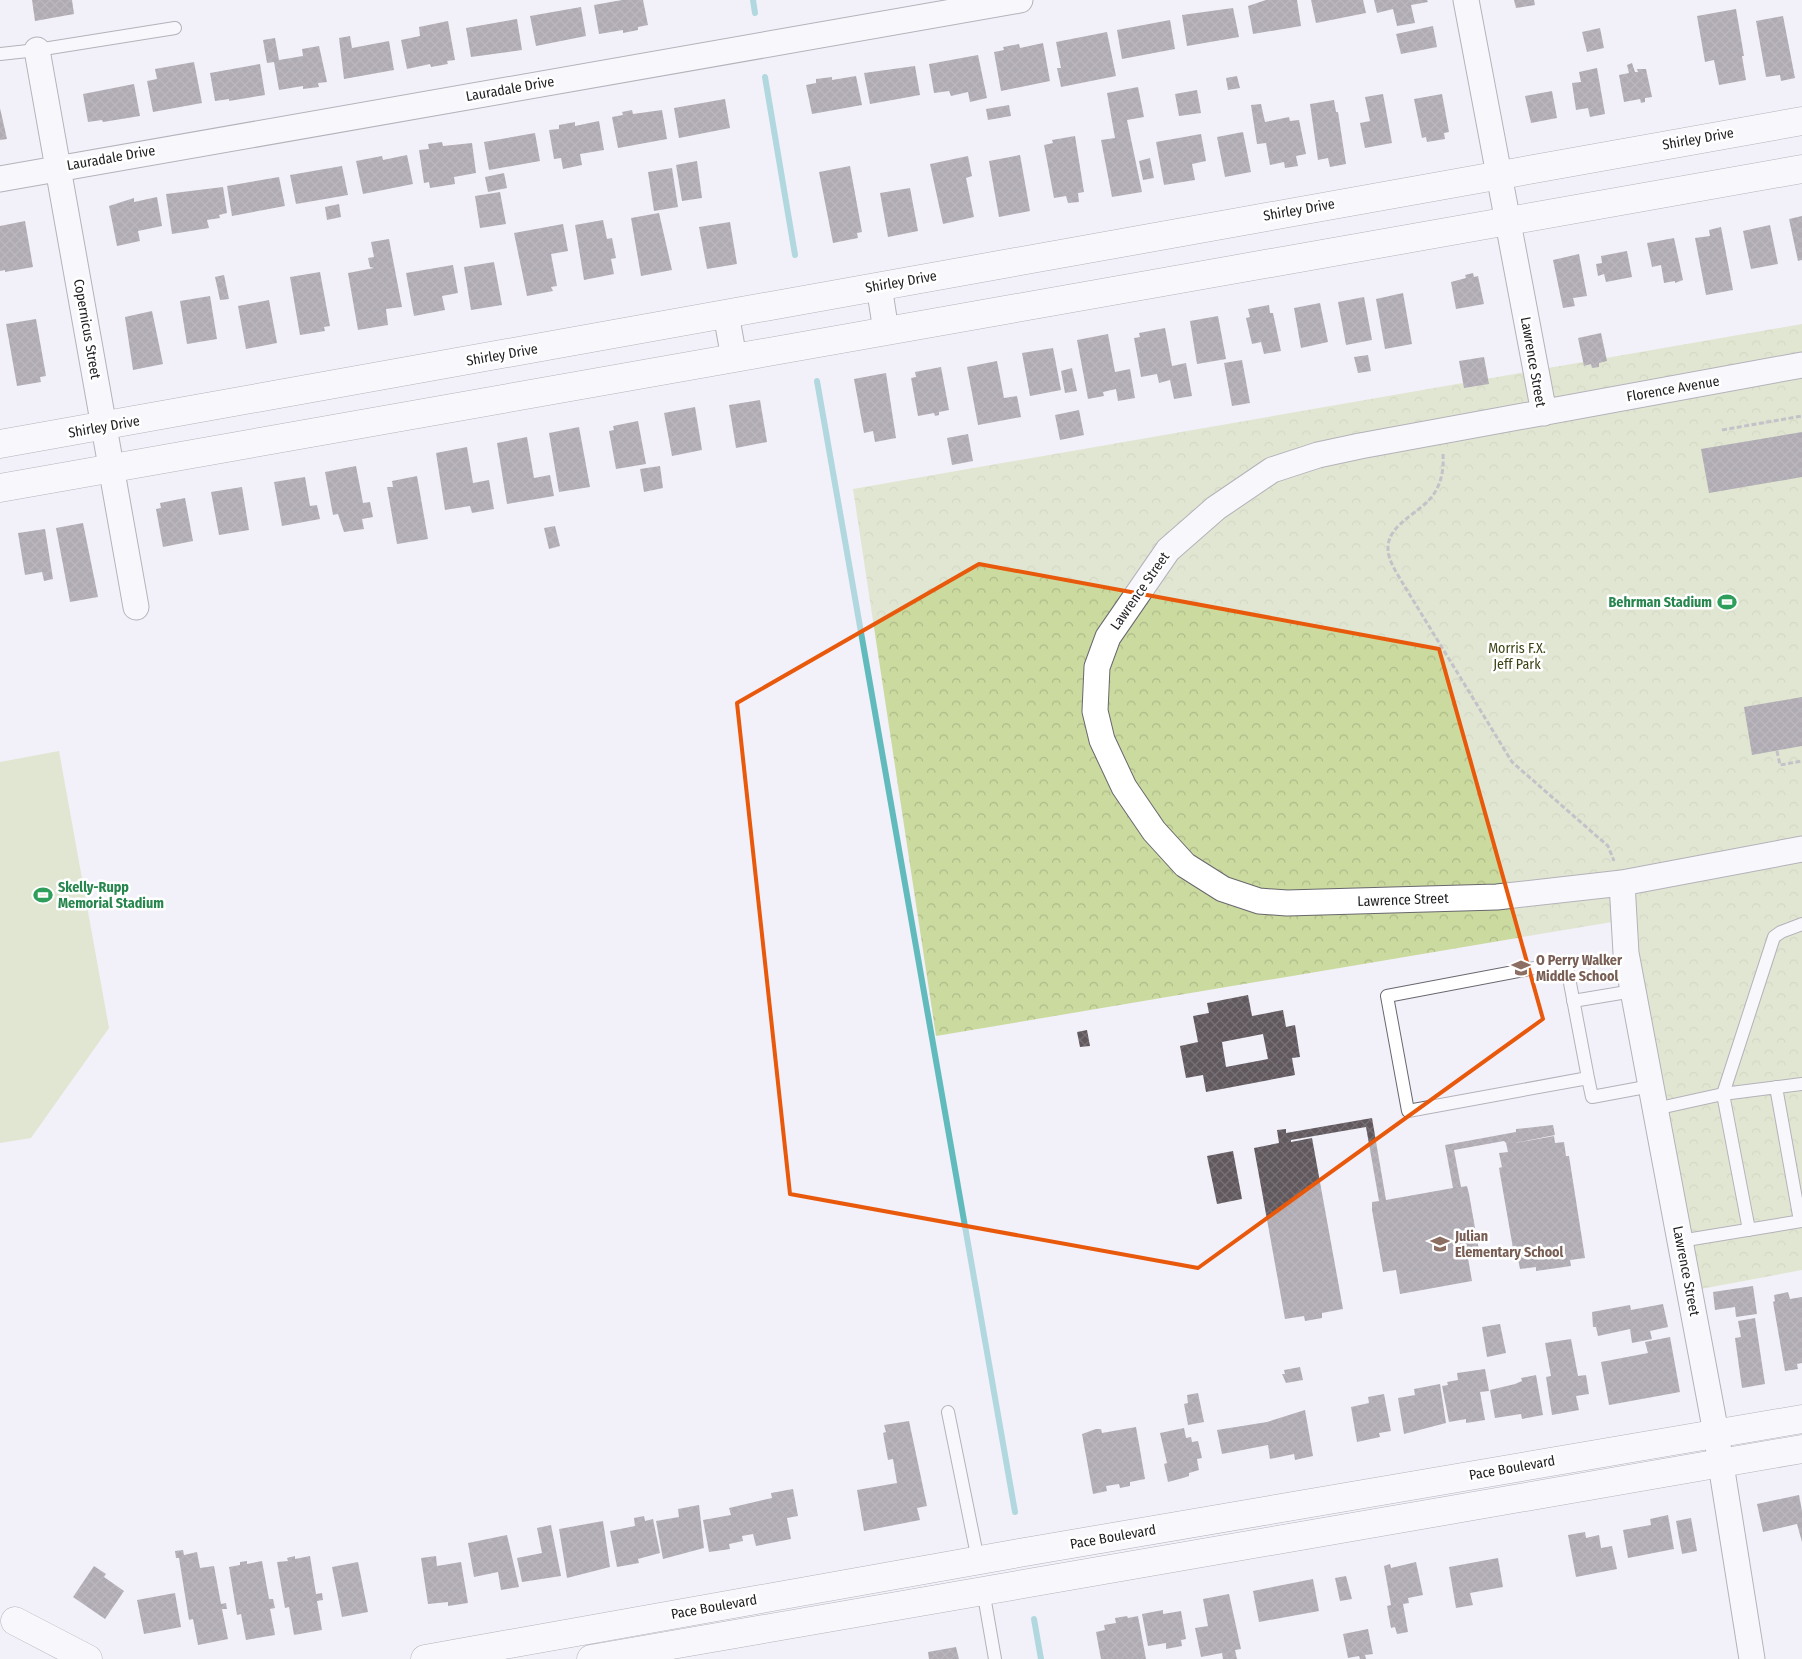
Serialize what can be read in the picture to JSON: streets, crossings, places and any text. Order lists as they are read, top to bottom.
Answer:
{
  "streets": {
    "street": [
      "Lauradale Drive",
      "Shirley Drive",
      "Copernicus Street",
      "Lawrence Street",
      "Florence Avenue",
      "Pace Boulevard"
    ]
  },
  "crossings": [
    ["Lauradale Drive", "Copernicus Street"],
    ["Shirley Drive", "Copernicus Street"],
    ["Shirley Drive", "Lawrence Street"],
    ["Lawrence Street", "Florence Avenue"],
    ["Lawrence Street", "Pace Boulevard"]
  ],
  "parks": ["Morris F.X. Jeff Park"],
  "places": {
    "sports": ["Behrman Stadium", "Skelly-Rupp Memorial Stadium"],
    "school or university": ["O Perry Walker Middle School", "Julian Elementary School"]
  }
}
